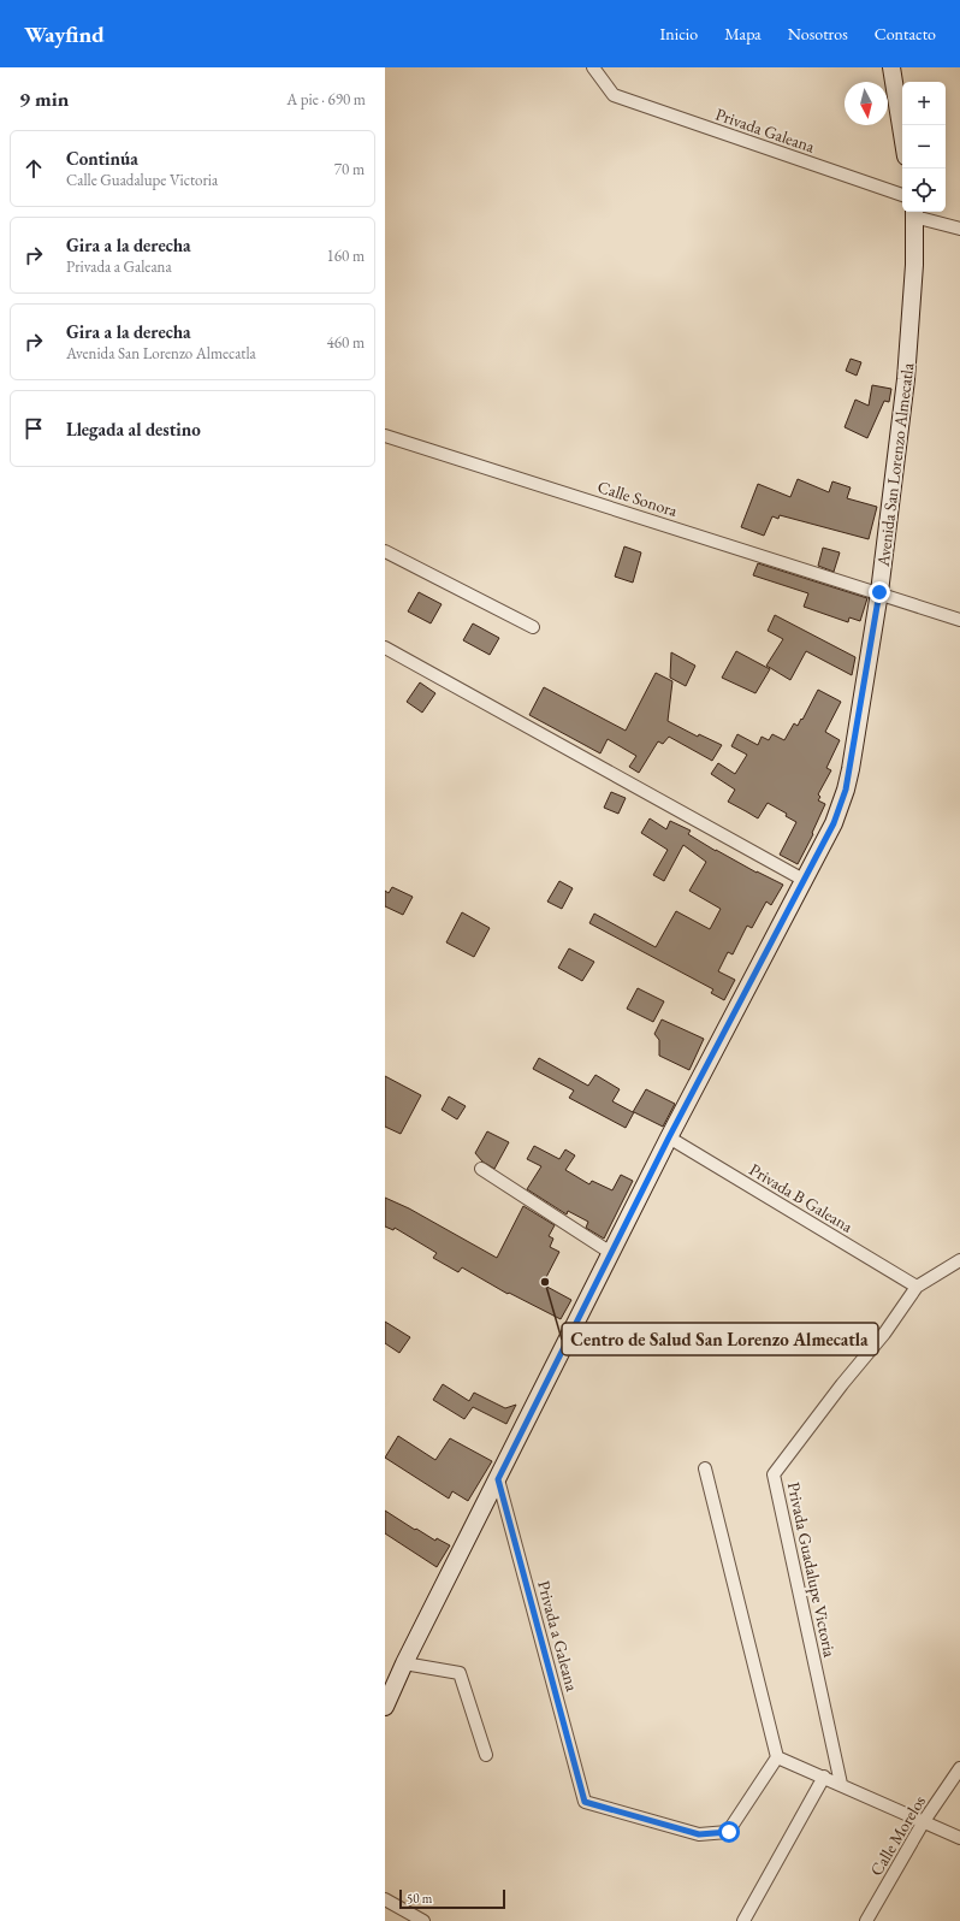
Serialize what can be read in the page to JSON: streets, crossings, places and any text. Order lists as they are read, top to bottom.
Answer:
{
  "streets": {
    "main road": ["Avenida San Lorenzo Almecatla"],
    "street": [
      "Privada Galeana",
      "Calle Sonora",
      "Privada B Galeana",
      "Privada Guadalupe Victoria",
      "Privada a Galeana",
      "Calle Morelos"
    ]
  },
  "crossings": [
    ["Avenida San Lorenzo Almecatla", "Calle Sonora"],
    ["Avenida San Lorenzo Almecatla", "Privada B Galeana"],
    ["Avenida San Lorenzo Almecatla", "Privada a Galeana"],
    ["Privada B Galeana", "Privada Guadalupe Victoria"]
  ],
  "places": ["Centro de Salud San Lorenzo Almecatla"],
  "scale_bar": "50 m",
  "north": "bottom",
  "page": {
    "header": "Wayfind",
    "nav": [
      "Inicio",
      "Mapa",
      "Nosotros",
      "Contacto"
    ],
    "heading": ["9 min", "A pie · 690 m"],
    "map_buttons": ["+", "−"],
    "list": [
      ["Continúa", "Calle Guadalupe Victoria", "70 m"],
      ["Gira a la derecha", "Privada a Galeana", "160 m"],
      ["Gira a la derecha", "Avenida San Lorenzo Almecatla", "460 m"],
      "Llegada al destino"
    ],
    "scale": "50 m"
  }
}
